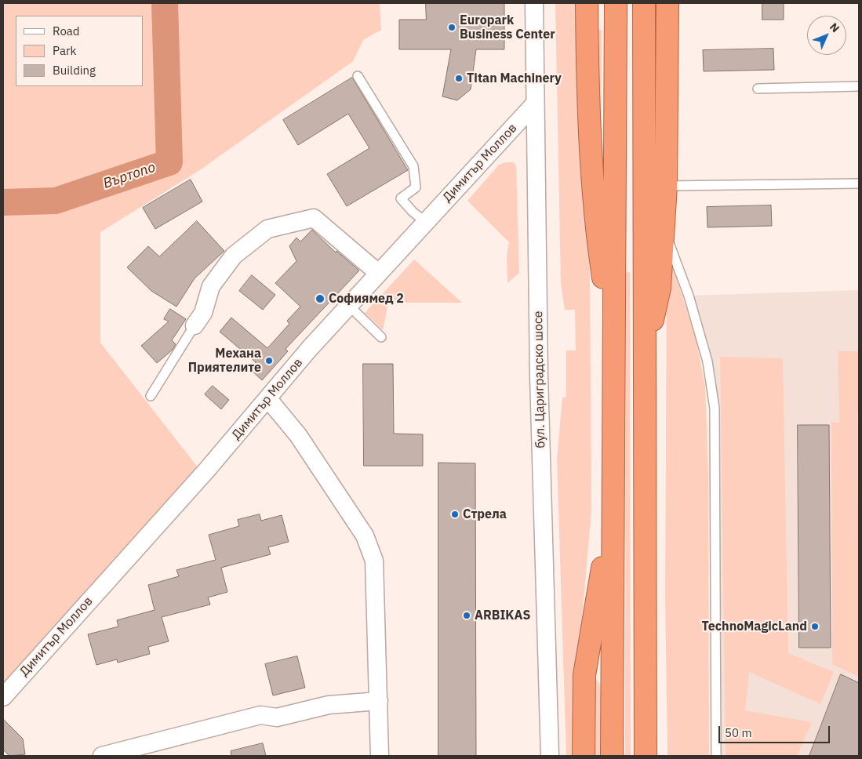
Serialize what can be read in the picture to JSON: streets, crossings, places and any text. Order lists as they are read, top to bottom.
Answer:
{
  "streets": {
    "street": ["Димитър Моллов", "бул. Цариградско шосе"]
  },
  "crossings": [
    ["Димитър Моллов", "бул. Цариградско шосе"]
  ],
  "water": ["Въртопо"],
  "places": [
    "Europark Business Center",
    "Titan Machinery",
    "Софиямед 2",
    "Механа Приятелите",
    "Стрела",
    "ARBIKAS",
    "TechnoMagicLand"
  ],
  "legend": ["Road", "Park", "Building"],
  "scale_bar": "50 m",
  "north": "top right"
}
